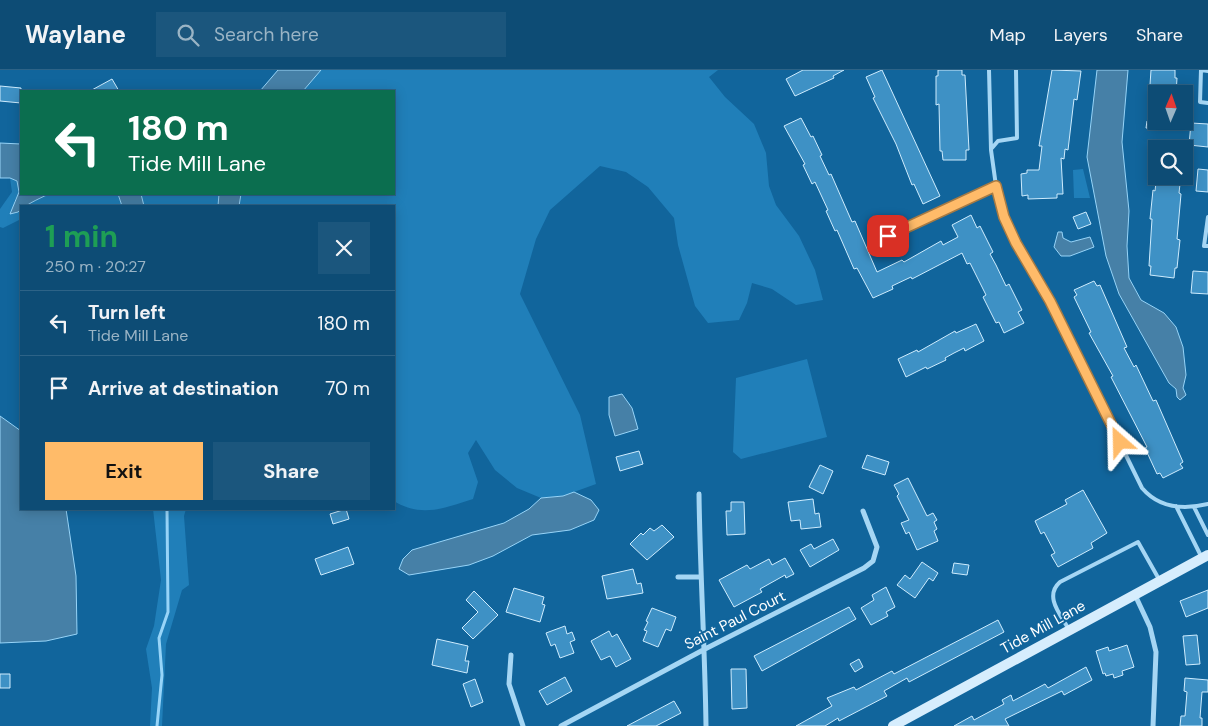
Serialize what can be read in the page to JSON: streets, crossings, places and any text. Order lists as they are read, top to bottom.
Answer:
{
  "streets": {
    "street": ["Saint Paul Court", "Tide Mill Lane"]
  },
  "north": "top",
  "page": {
    "header": "Waylane",
    "search": "Search here",
    "nav": ["Map", "Layers", "Share"],
    "turn": ["180 m", "Tide Mill Lane"],
    "heading": ["1 min", "250 m · 20:27"],
    "list": [
      {
        "name": "Turn left",
        "note": "Tide Mill Lane",
        "value": "180 m"
      },
      {
        "name": "Arrive at destination",
        "value": "70 m"
      }
    ],
    "buttons": ["Exit", "Share"]
  }
}
